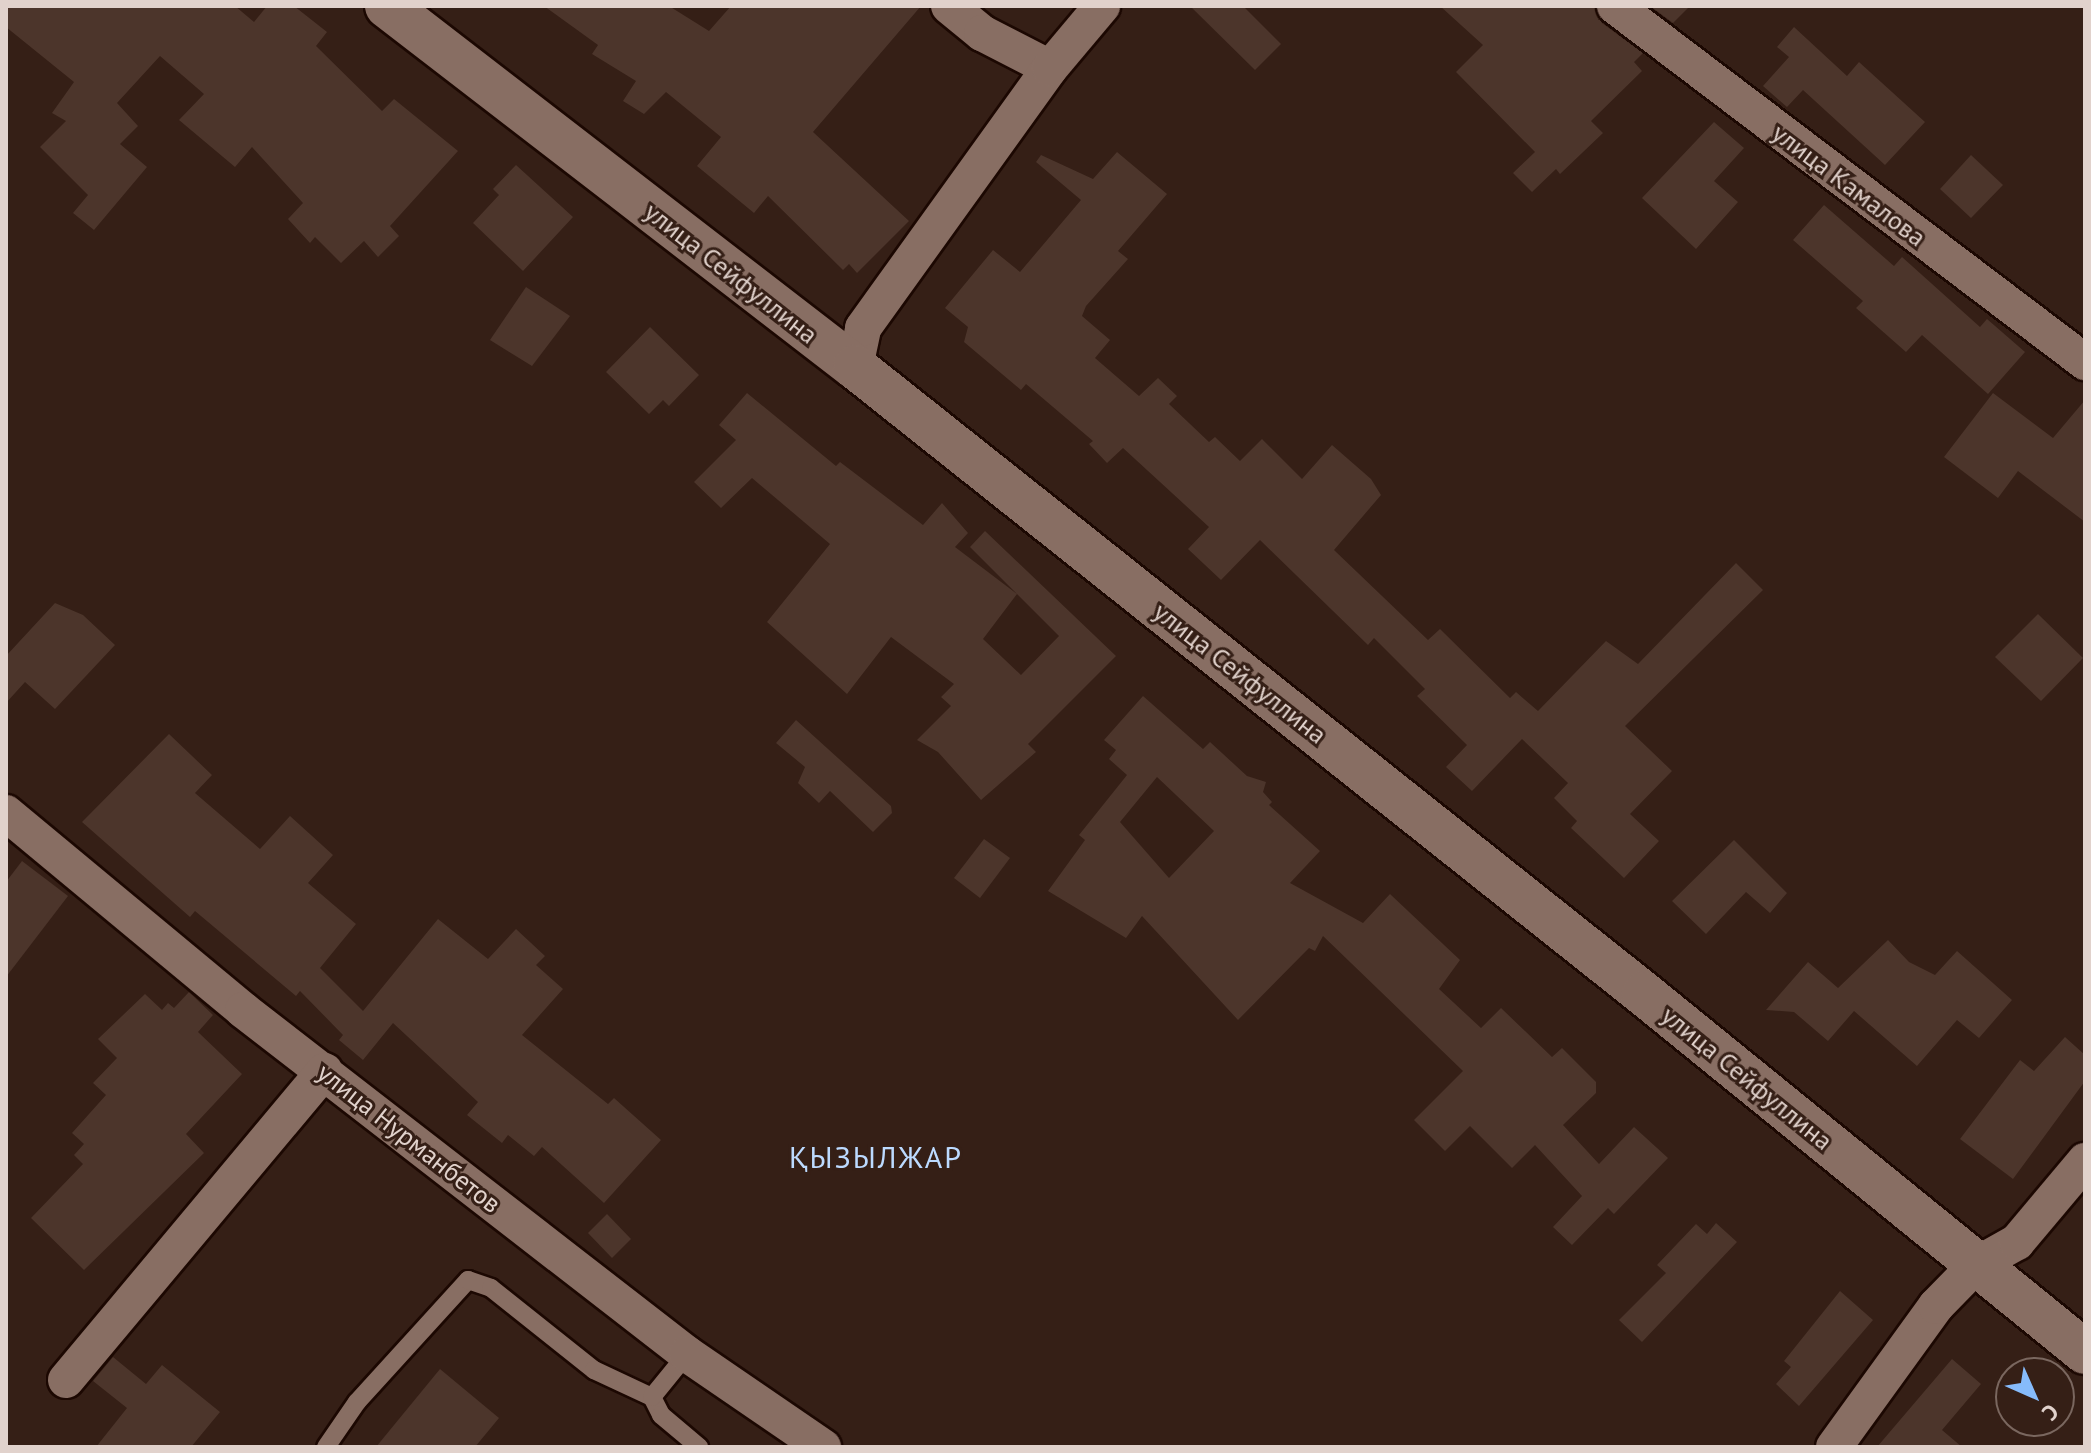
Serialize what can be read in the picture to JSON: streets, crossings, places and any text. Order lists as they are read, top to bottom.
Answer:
{
  "streets": {
    "street": ["улица Камалова", "улица Сейфуллина", "улица Нурманбетов"]
  },
  "districts": ["ҚЫЗЫЛЖАР"],
  "north": "bottom right"
}
